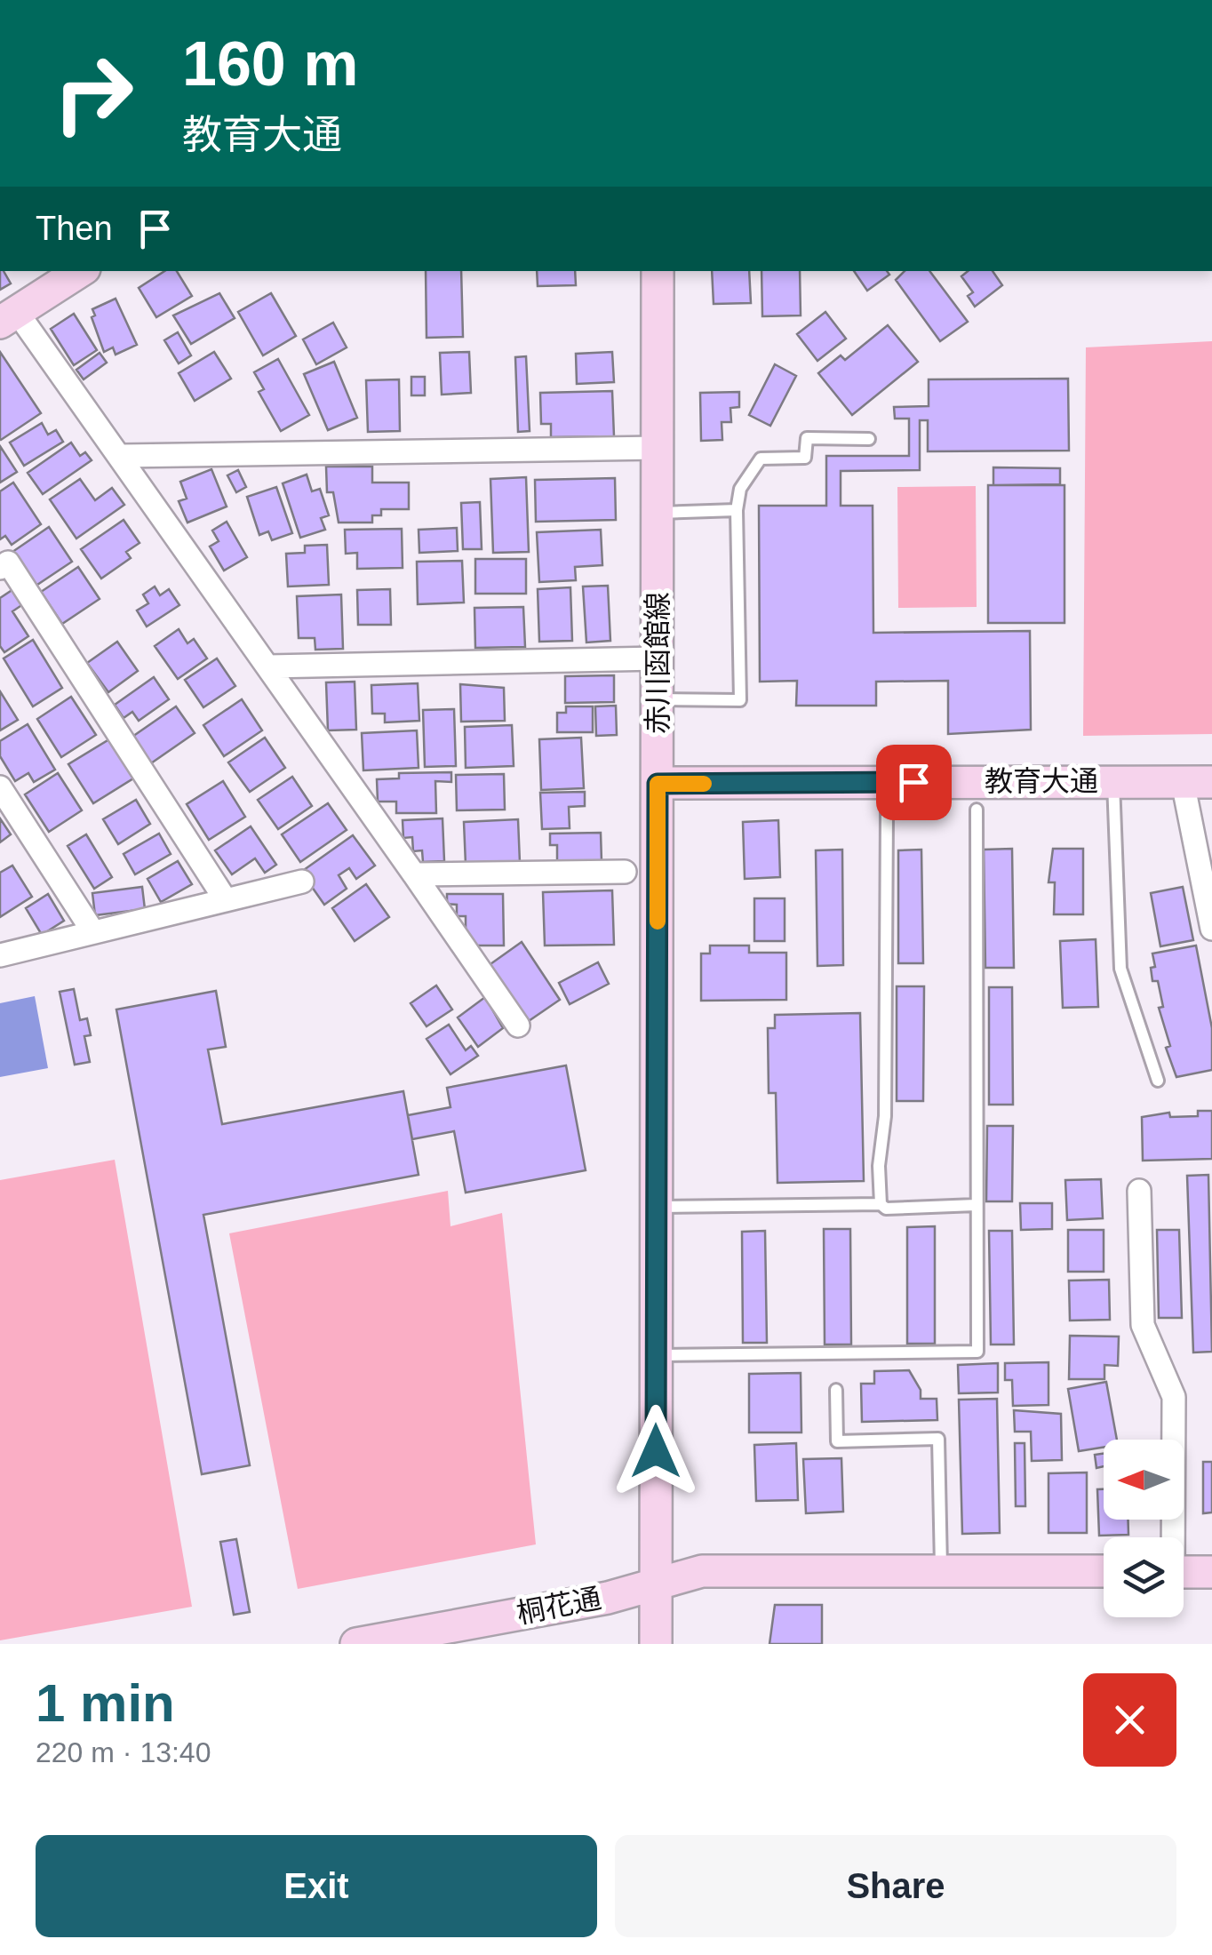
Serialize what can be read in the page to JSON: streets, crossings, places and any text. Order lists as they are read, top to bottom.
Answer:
{
  "streets": {
    "street": ["赤川函館線", "教育大通", "桐花通"]
  },
  "crossings": [
    ["赤川函館線", "教育大通"],
    ["赤川函館線", "桐花通"]
  ],
  "north": "left",
  "page": {
    "turn": ["160 m", "教育大通"],
    "then": "Then",
    "heading": ["1 min", "220 m · 13:40"],
    "buttons": ["Exit", "Share"]
  }
}
